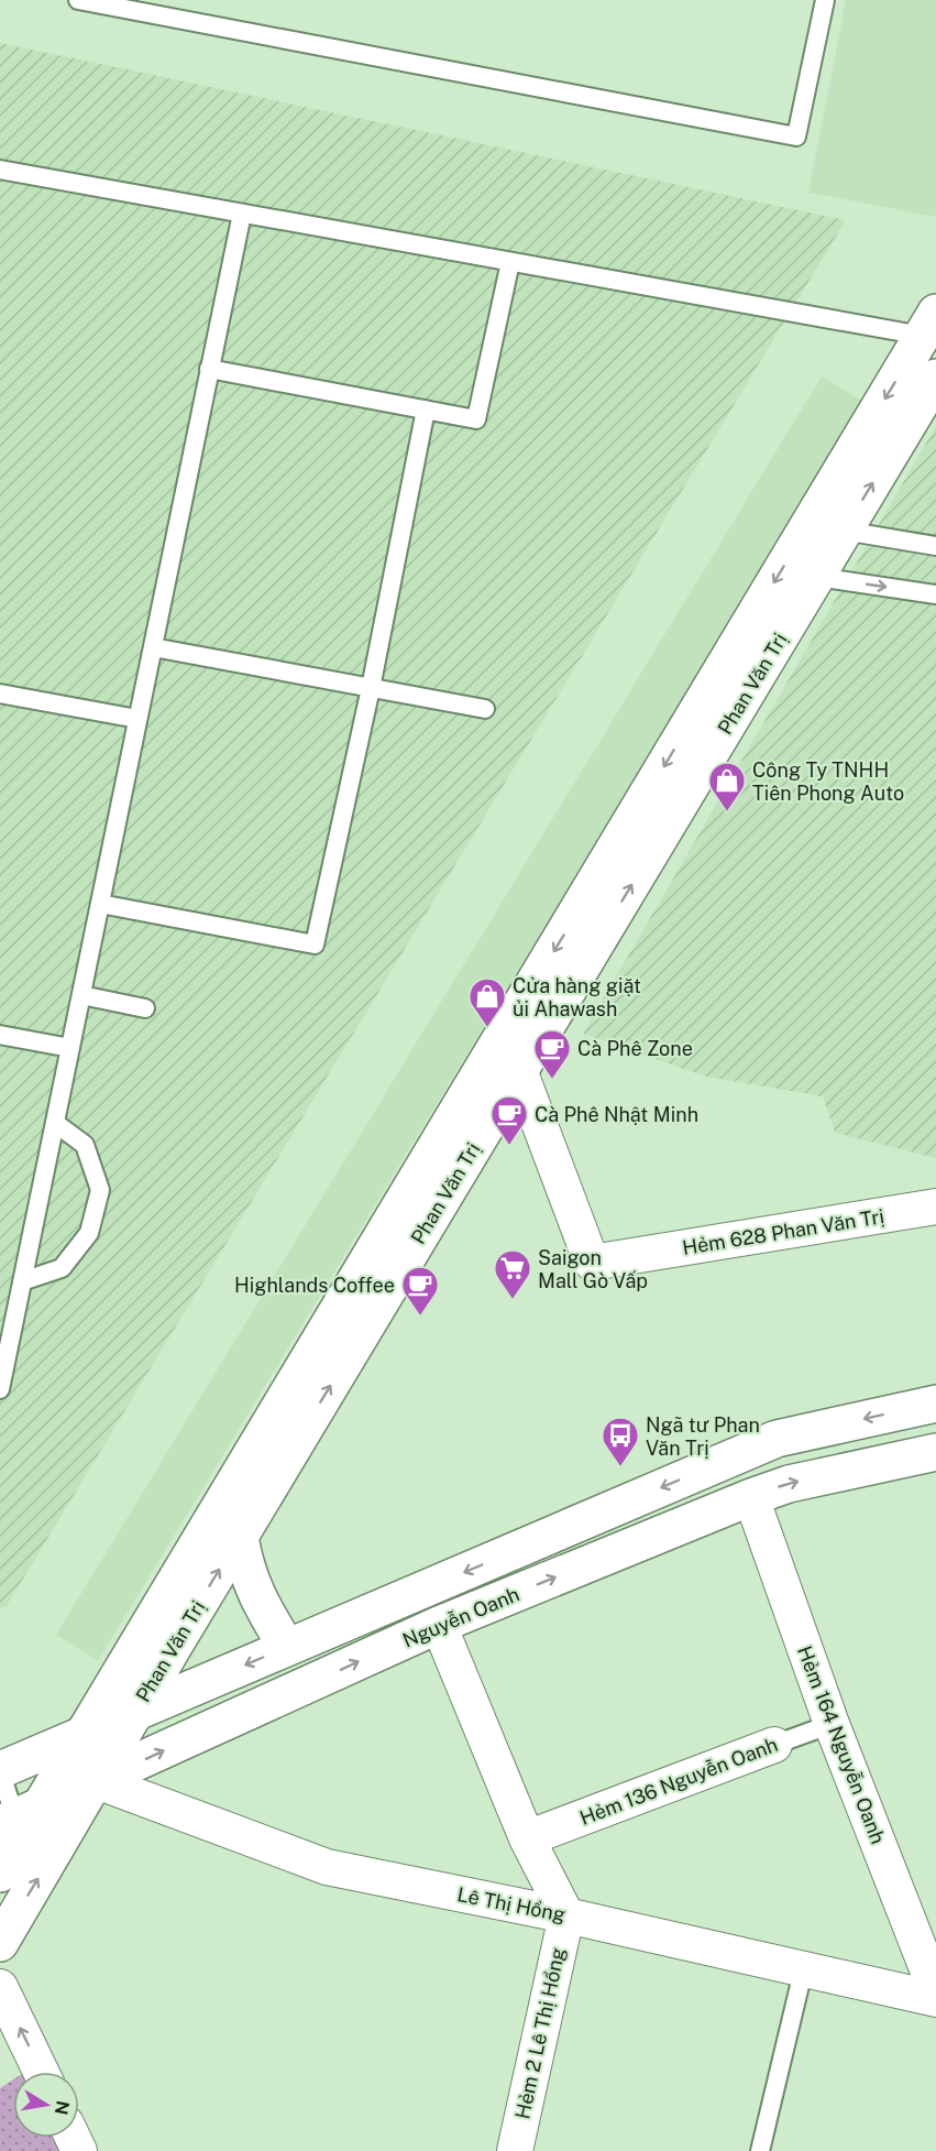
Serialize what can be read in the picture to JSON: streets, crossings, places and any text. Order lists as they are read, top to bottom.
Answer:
{
  "streets": {
    "main road": ["Phan Văn Trị", "Nguyễn Oanh"],
    "street": [
      "Hẻm 628 Phan Văn Trị",
      "Hẻm 164 Nguyễn Oanh",
      "Hẻm 136 Nguyễn Oanh",
      "Lê Thị Hồng",
      "Hẻm 2 Lê Thị Hồng"
    ]
  },
  "crossings": [
    ["Phan Văn Trị", "Hẻm 628 Phan Văn Trị"],
    ["Phan Văn Trị", "Nguyễn Oanh"],
    ["Phan Văn Trị", "Lê Thị Hồng"],
    ["Nguyễn Oanh", "Hẻm 164 Nguyễn Oanh"],
    ["Nguyễn Oanh", "Lê Thị Hồng"],
    ["Hẻm 164 Nguyễn Oanh", "Hẻm 136 Nguyễn Oanh"],
    ["Lê Thị Hồng", "Hẻm 2 Lê Thị Hồng"]
  ],
  "places": {
    "shop": ["Công Ty TNHH Tiên Phong Auto", "Cửa hàng giặt ủi Ahawash"],
    "cafe": ["Cà Phê Zone", "Cà Phê Nhật Minh", "Highlands Coffee"],
    "supermarket": ["Saigon Mall Gò Vấp"],
    "bus stop": ["Ngã tư Phan Văn Trị"]
  },
  "north": "right"
}
